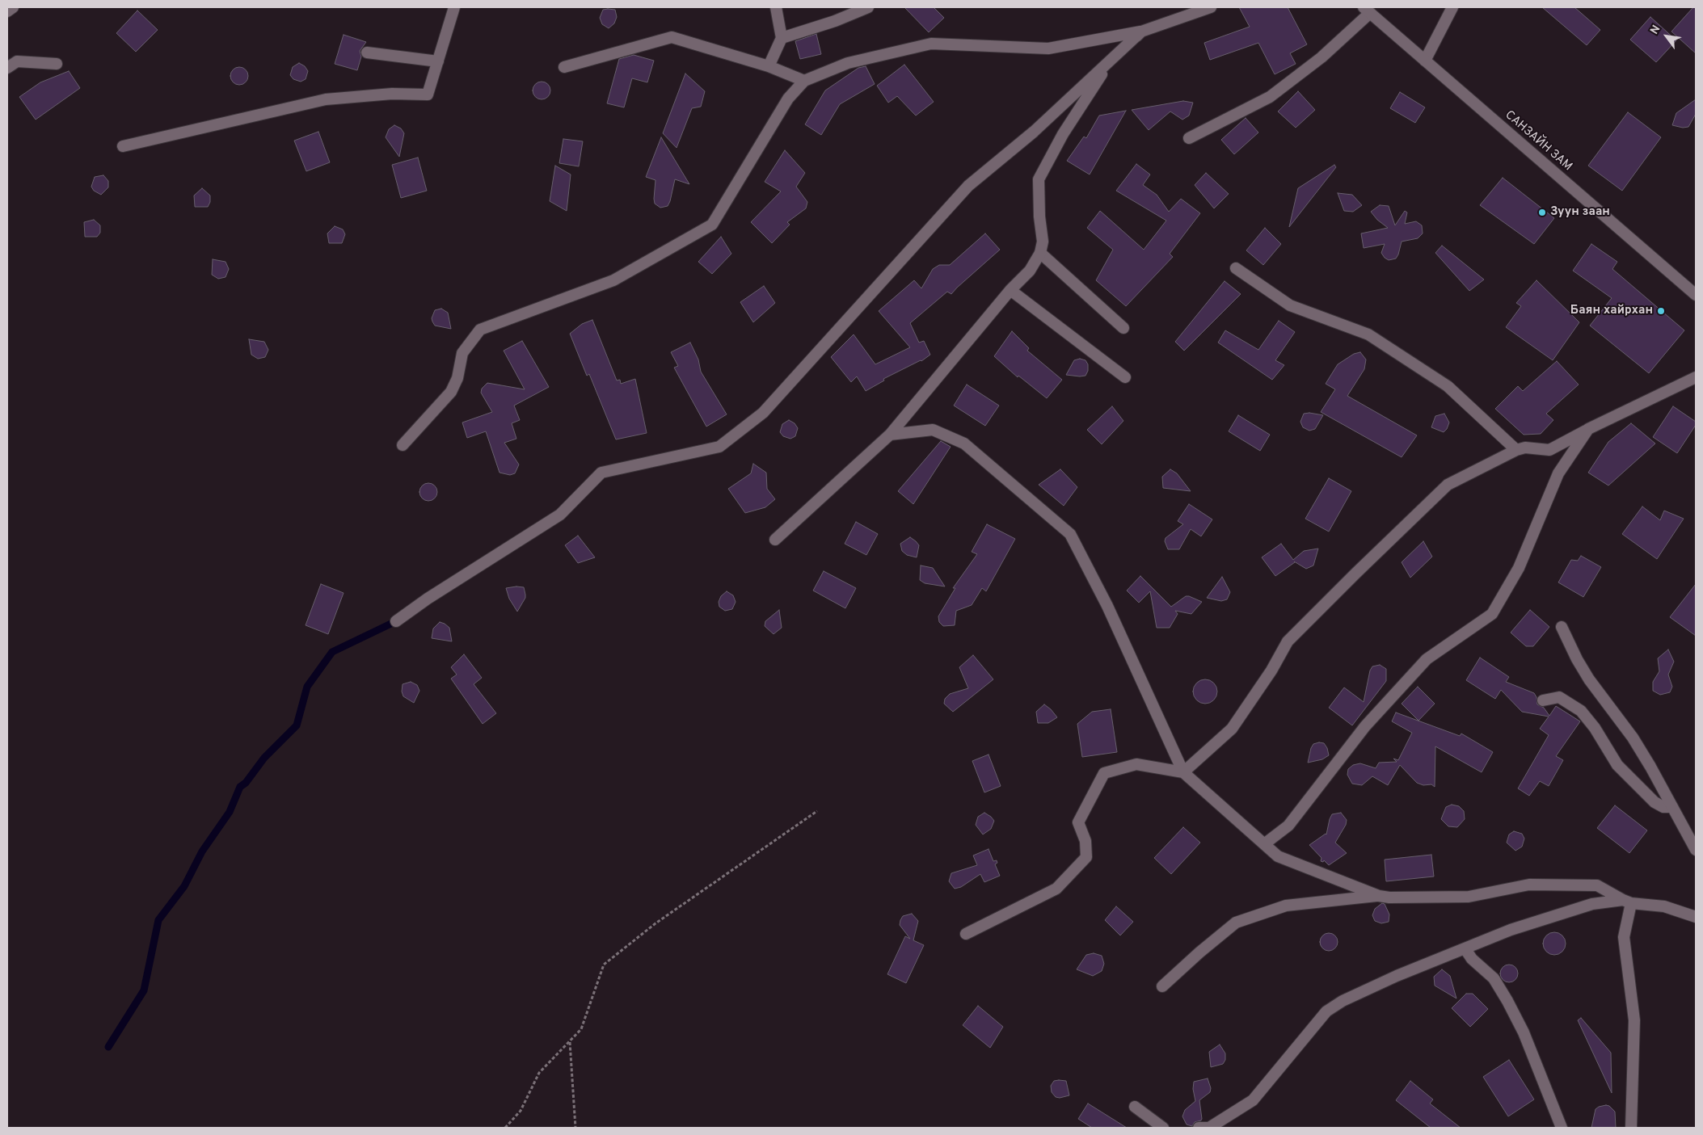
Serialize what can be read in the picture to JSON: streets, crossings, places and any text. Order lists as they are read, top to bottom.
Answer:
{
  "streets": {
    "street": ["САНЗАЙН ЗАМ"]
  },
  "places": ["Зуун заан", "Баян хайрхан"],
  "north": "top left"
}
